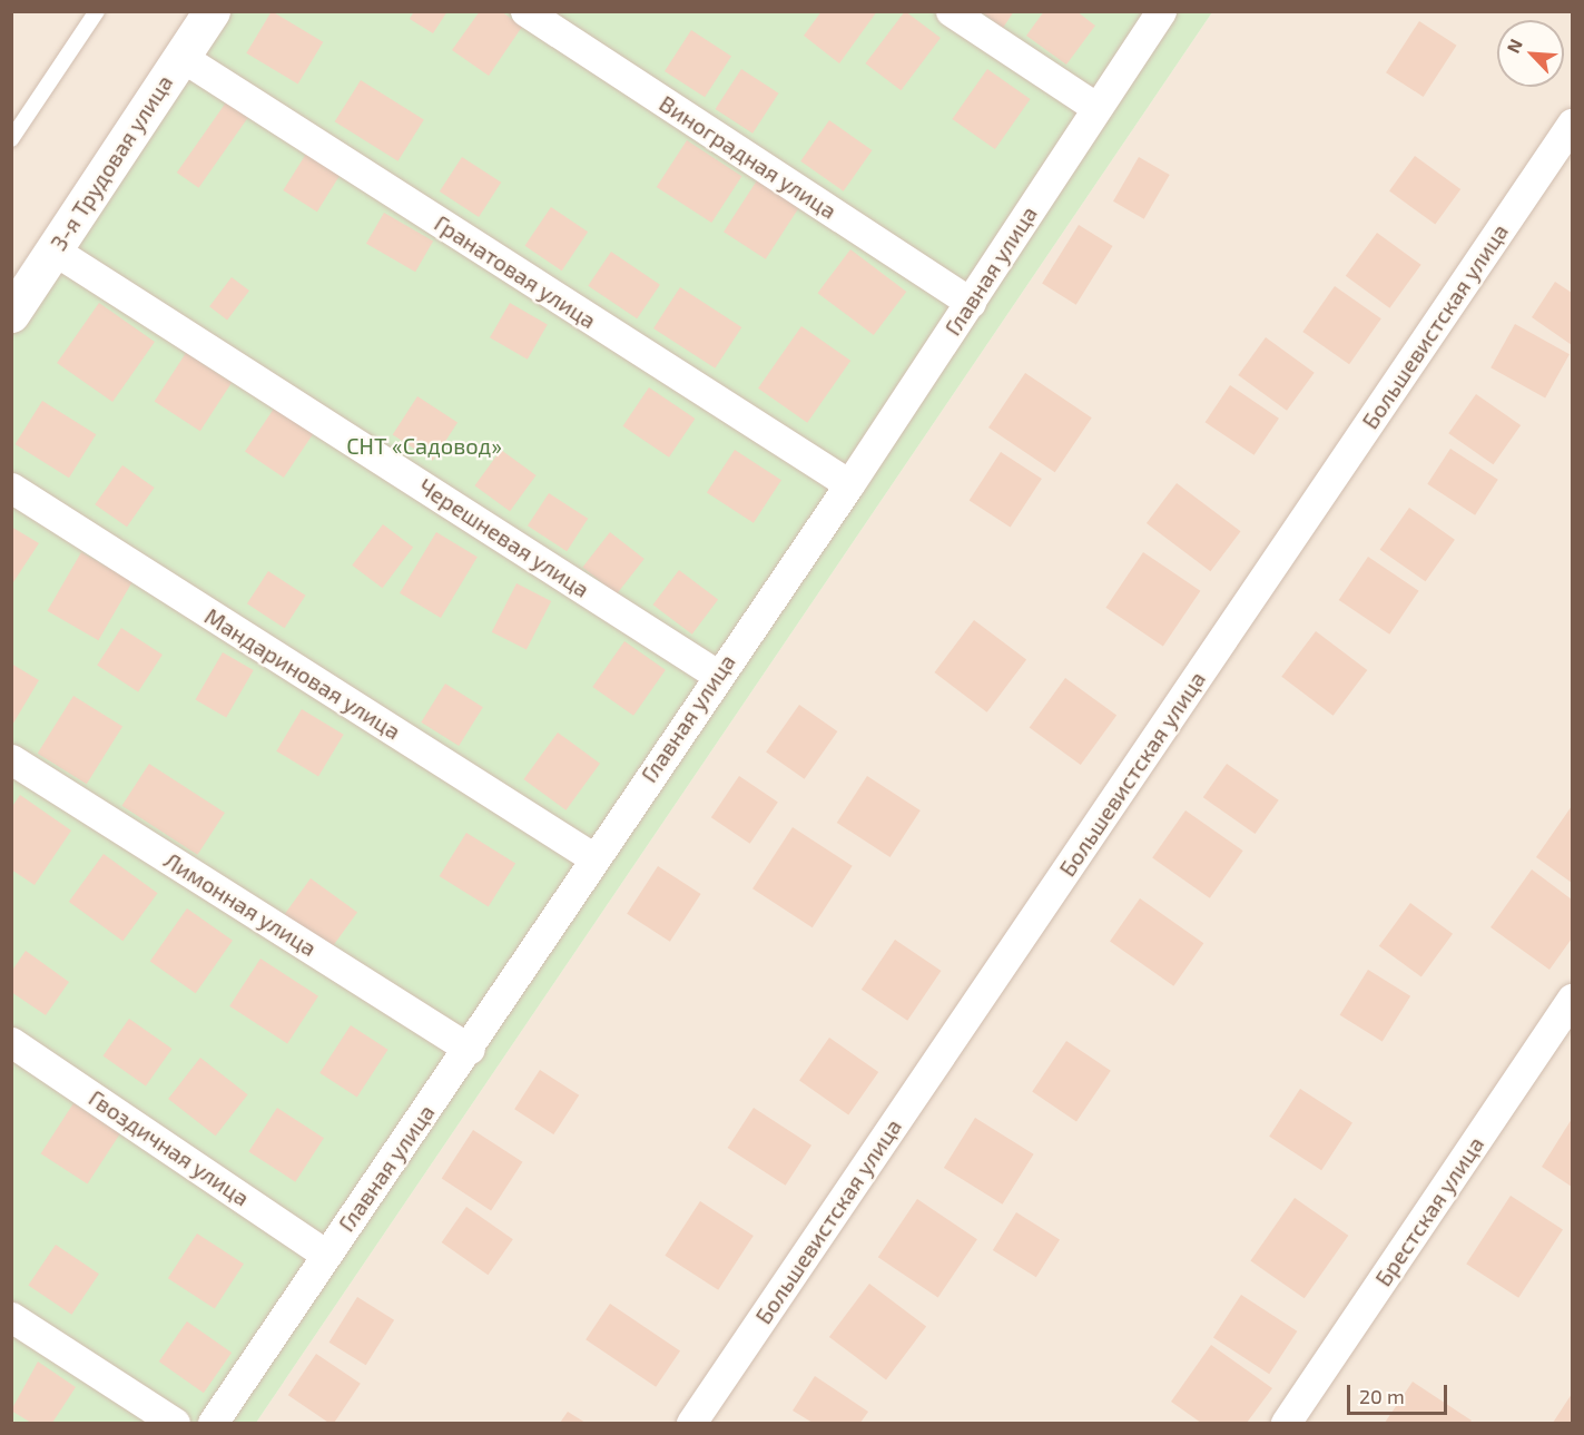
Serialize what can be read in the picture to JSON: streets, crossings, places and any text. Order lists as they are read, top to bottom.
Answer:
{
  "streets": {
    "street": [
      "Виноградная улица",
      "3-я Трудовая улица",
      "Главная улица",
      "Гранатовая улица",
      "Большевистская улица",
      "Черешневая улица",
      "Мандариновая улица",
      "Лимонная улица",
      "Гвоздичная улица",
      "Брестская улица"
    ]
  },
  "crossings": [
    ["Виноградная улица", "Главная улица"],
    ["3-я Трудовая улица", "Гранатовая улица"],
    ["3-я Трудовая улица", "Черешневая улица"],
    ["Главная улица", "Гранатовая улица"],
    ["Главная улица", "Черешневая улица"],
    ["Главная улица", "Мандариновая улица"],
    ["Главная улица", "Лимонная улица"],
    ["Главная улица", "Гвоздичная улица"]
  ],
  "parks": ["СНТ «Садовод»"],
  "scale_bar": "20 m",
  "north": "top left"
}
